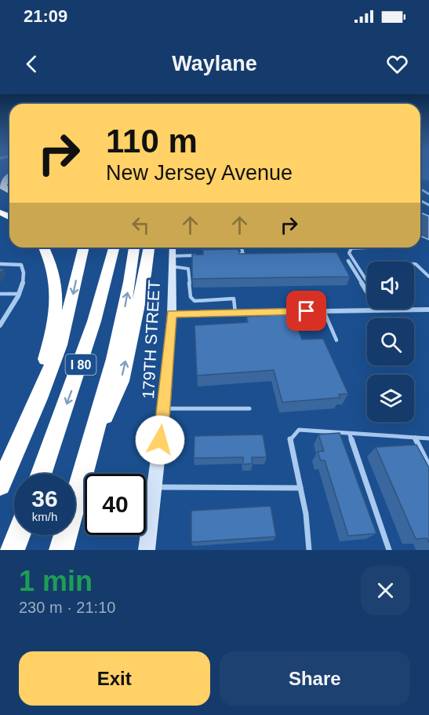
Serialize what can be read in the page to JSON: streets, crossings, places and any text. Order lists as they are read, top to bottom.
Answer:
{
  "streets": {
    "highway": ["I 80"],
    "street": ["179TH STREET"]
  },
  "page": {
    "status": "21:09",
    "header": "Waylane",
    "turn": ["110 m", "New Jersey Avenue"],
    "speed": "36 km/h",
    "limit": "40",
    "heading": ["1 min", "230 m · 21:10"],
    "buttons": ["Exit", "Share"]
  }
}
